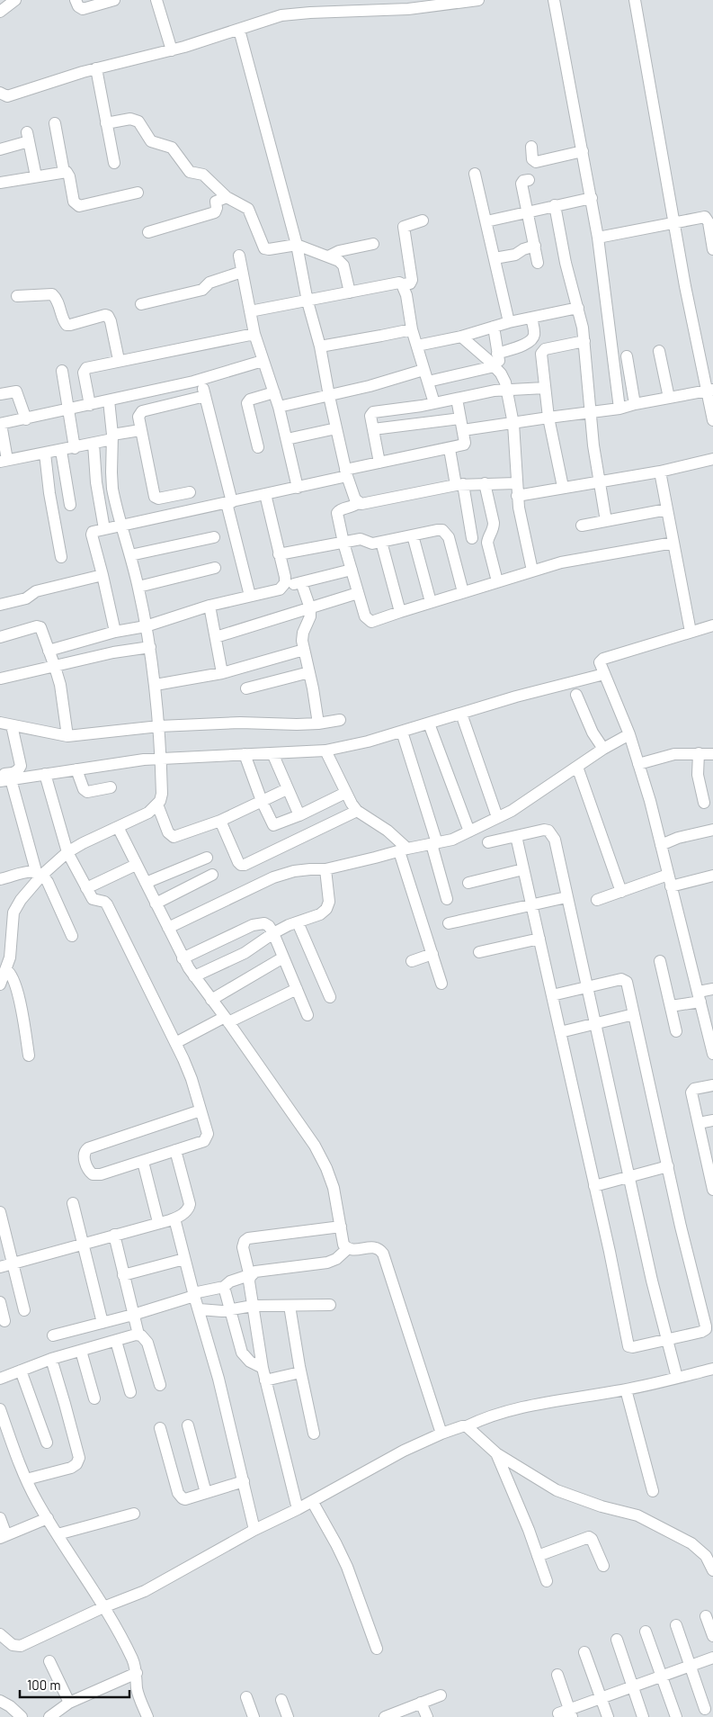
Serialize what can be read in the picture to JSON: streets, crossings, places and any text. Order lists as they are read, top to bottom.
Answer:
{
  "scale_bar": "100 m"
}
